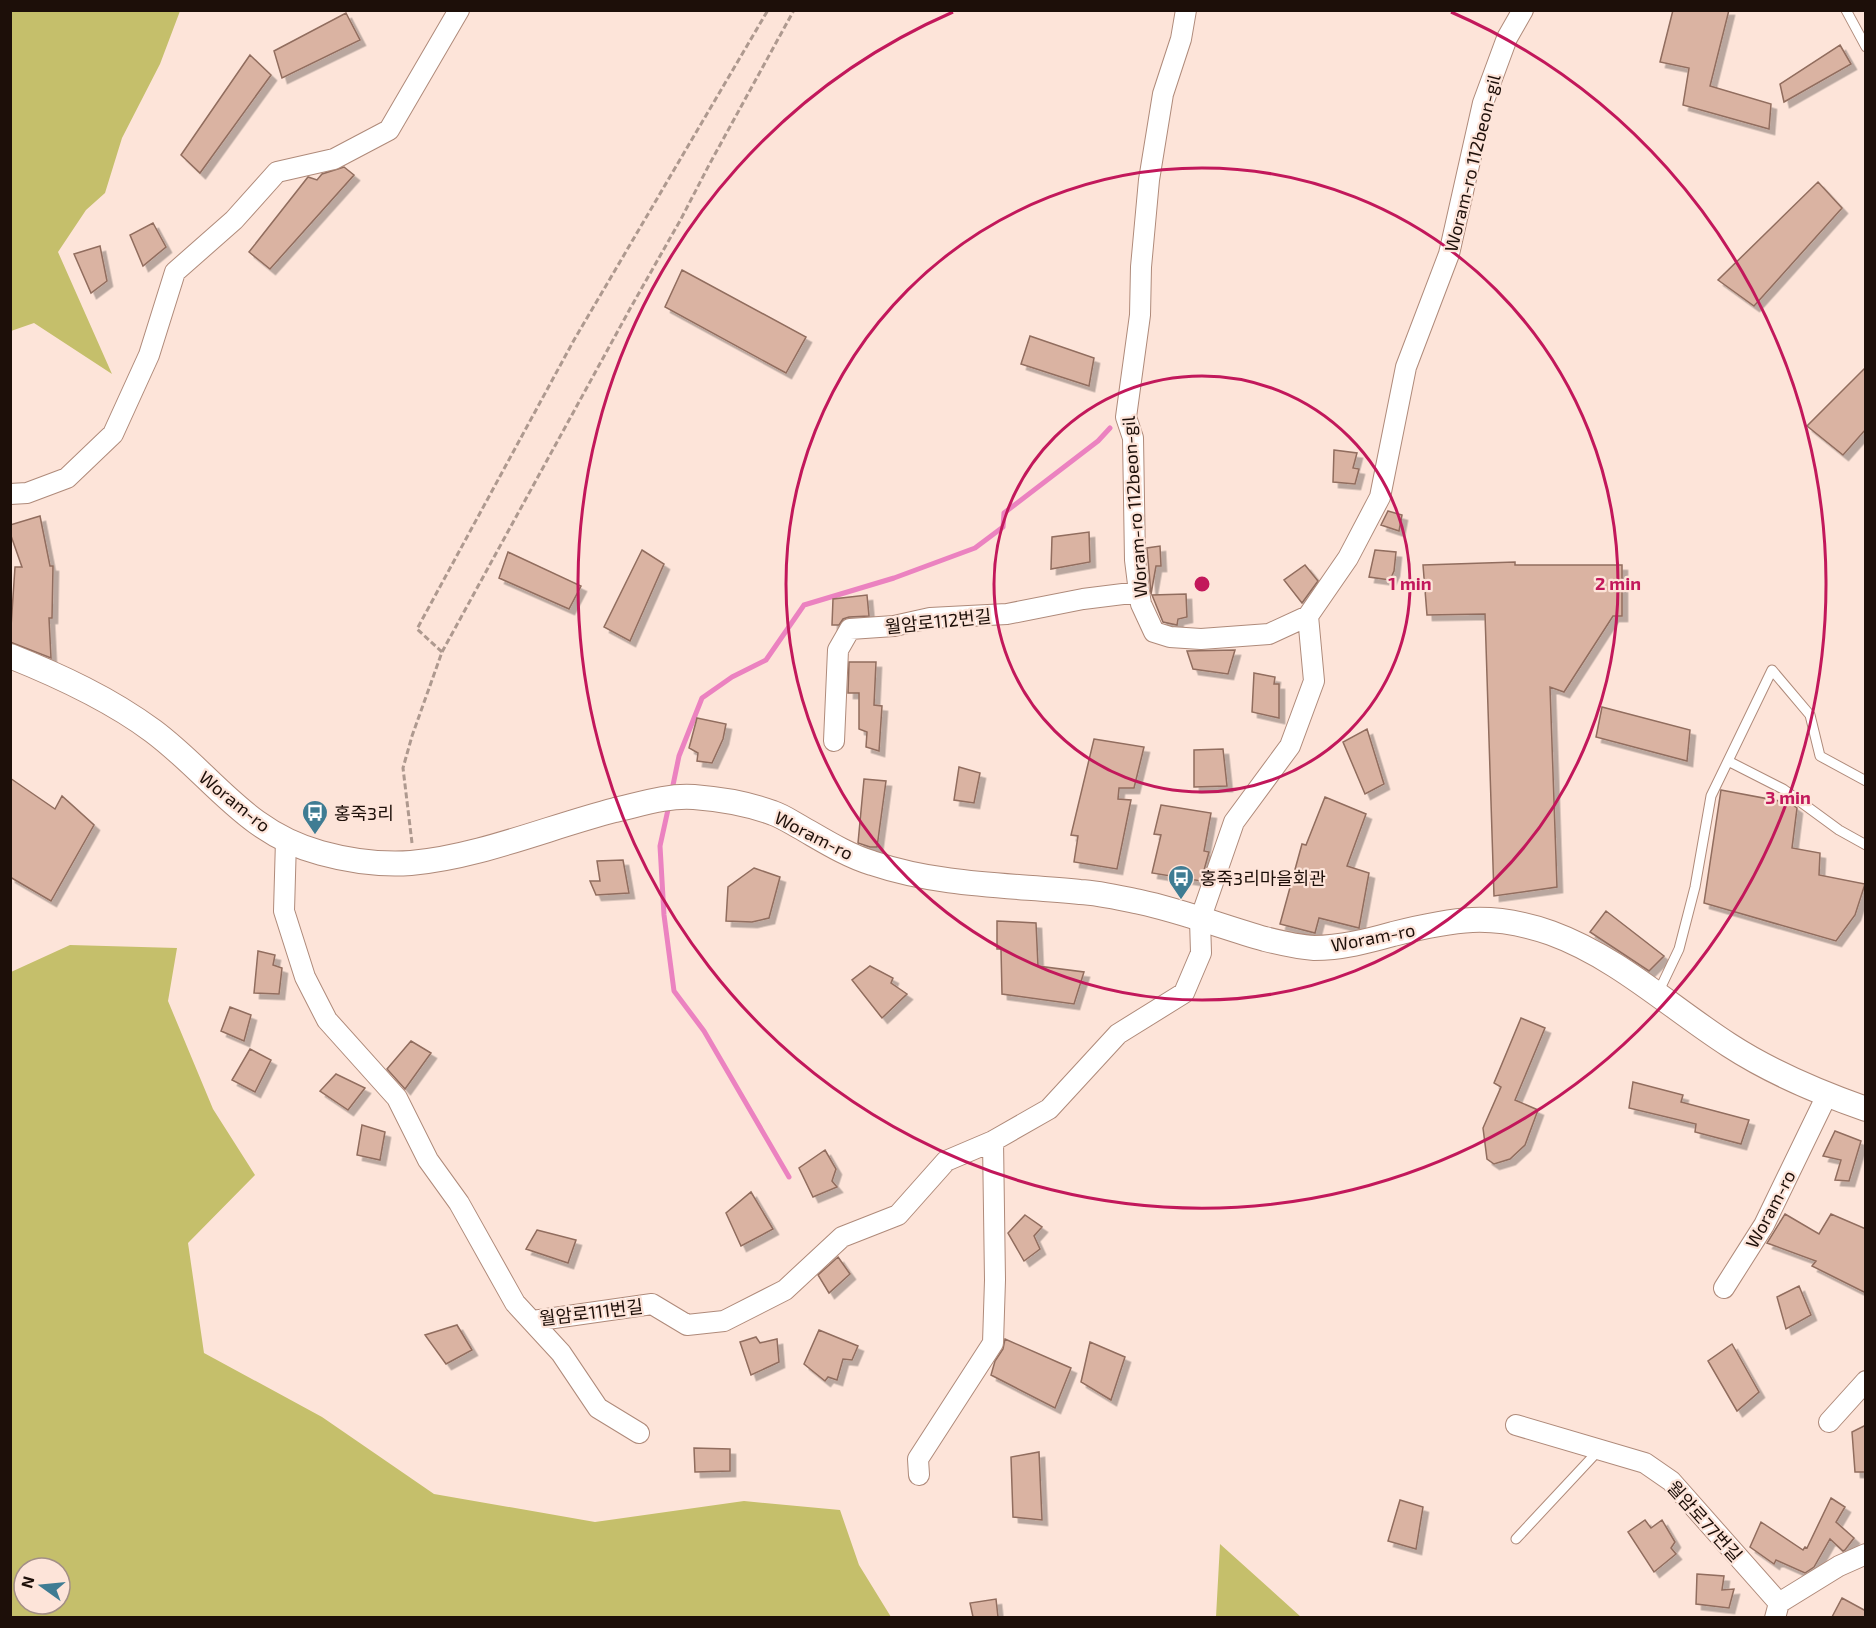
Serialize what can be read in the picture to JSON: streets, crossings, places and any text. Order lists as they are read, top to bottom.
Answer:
{
  "streets": {
    "street": [
      "Woram-ro 112beon-gil",
      "월암로112번길",
      "Woram-ro",
      "월암로111번길",
      "월암로77번길"
    ]
  },
  "crossings": [
    ["Woram-ro 112beon-gil", "월암로112번길"],
    ["Woram-ro", "월암로111번길"]
  ],
  "places": {
    "bus stop": ["홍죽3리", "홍죽3리마을회관"]
  },
  "north": "left",
  "rings": ["1 min", "2 min", "3 min"]
}
